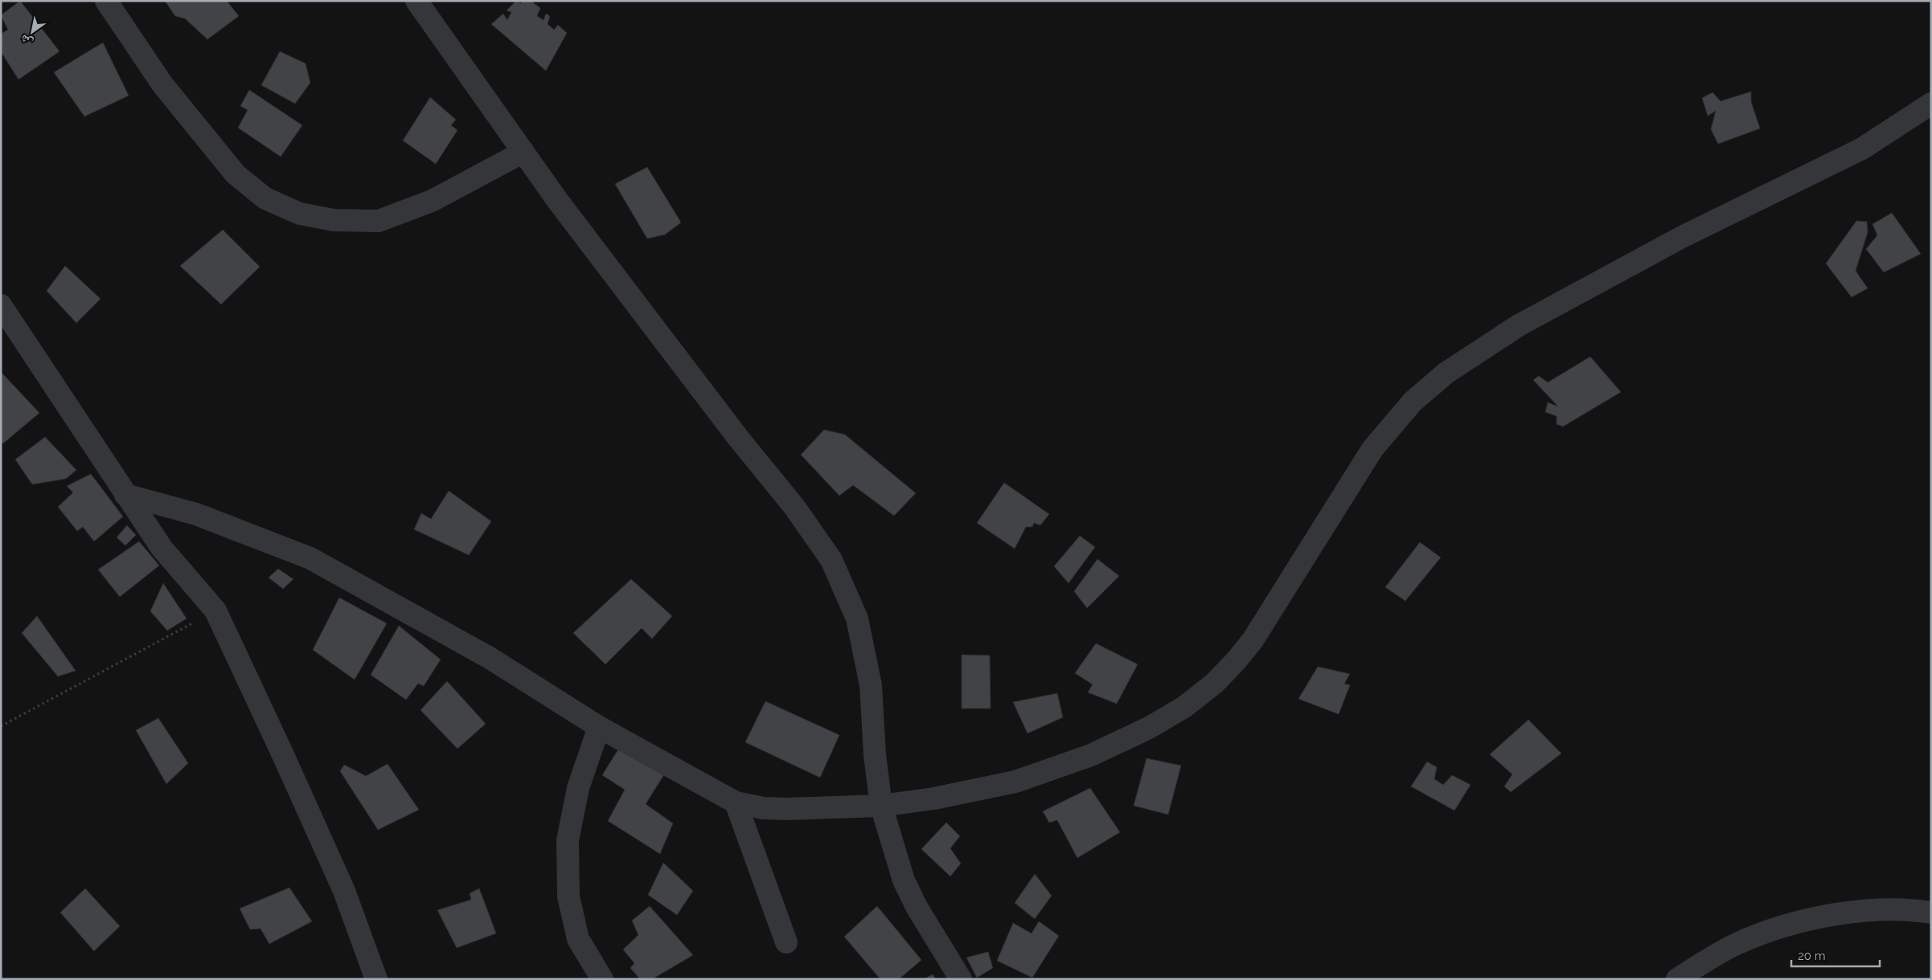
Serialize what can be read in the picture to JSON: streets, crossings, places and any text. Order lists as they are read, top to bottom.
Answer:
{
  "scale_bar": "20 m",
  "north": "bottom left"
}
